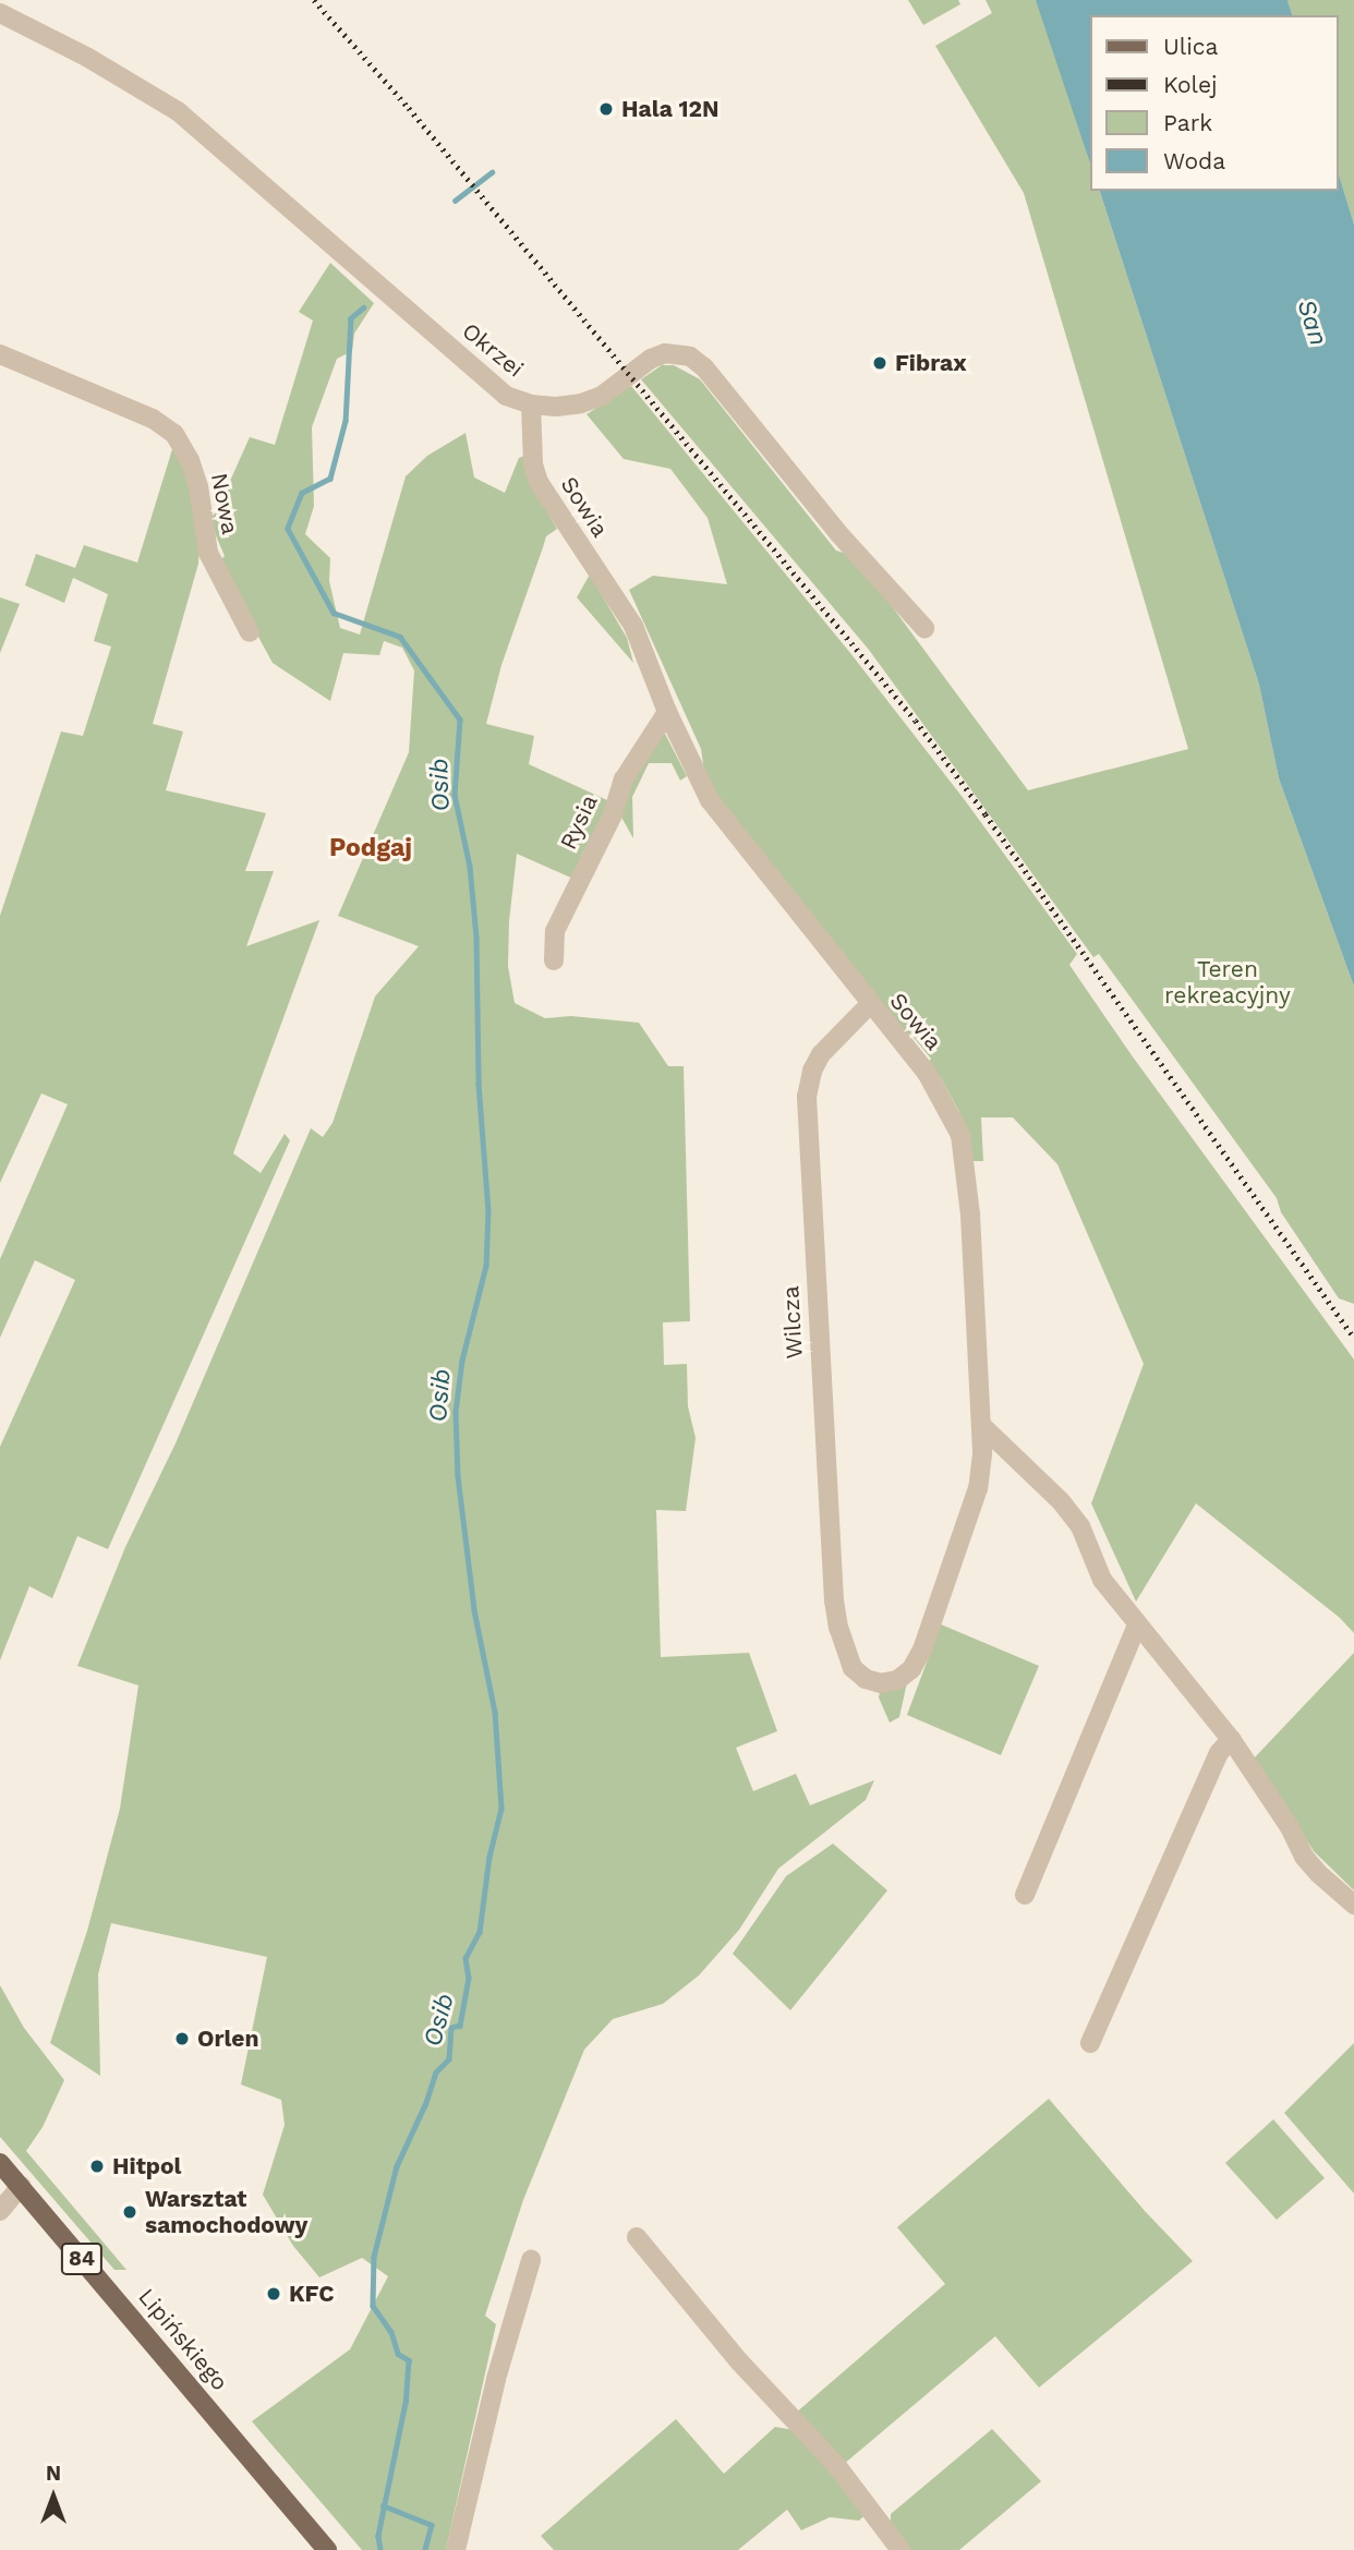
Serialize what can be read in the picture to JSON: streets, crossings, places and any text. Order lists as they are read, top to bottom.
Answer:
{
  "streets": {
    "main road": ["84", "Lipińskiego"],
    "street": [
      "Okrzei",
      "Nowa",
      "Sowia",
      "Rysia",
      "Wilcza"
    ]
  },
  "crossings": [
    ["Okrzei", "Sowia"],
    ["Sowia", "Rysia"],
    ["Sowia", "Wilcza"]
  ],
  "districts": ["Podgaj"],
  "water": ["San", "Osib"],
  "parks": ["Teren rekreacyjny"],
  "places": [
    "Hala 12N",
    "Fibrax",
    "Orlen",
    "Hitpol",
    "Warsztat samochodowy",
    "KFC"
  ],
  "legend": [
    "Ulica",
    "Kolej",
    "Park",
    "Woda"
  ],
  "north": "top"
}
